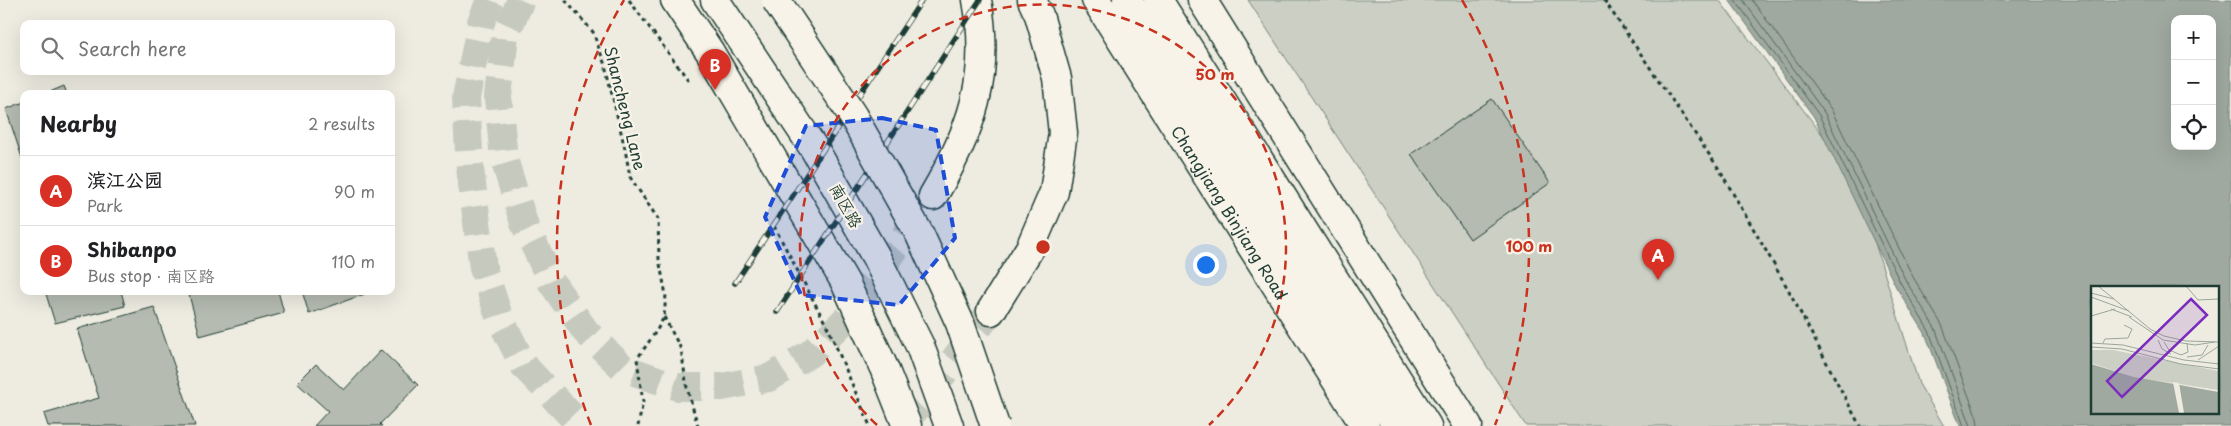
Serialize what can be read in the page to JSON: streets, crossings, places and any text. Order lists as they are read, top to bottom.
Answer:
{
  "streets": {
    "main road": ["南区路", "Changjiang Binjiang Road"],
    "path": ["Shancheng Lane"]
  },
  "page": {
    "map_buttons": ["+", "−"],
    "search": "Search here",
    "pins": ["B", "A"],
    "heading": ["Nearby", "2 results"],
    "list": [
      {
        "mark": "A",
        "name": "滨江公园",
        "note": "Park",
        "value": "90 m"
      },
      {
        "mark": "B",
        "name": "Shibanpo",
        "note": "Bus stop · 南区路",
        "value": "110 m"
      }
    ]
  },
  "rings": ["50 m", "100 m"]
}
